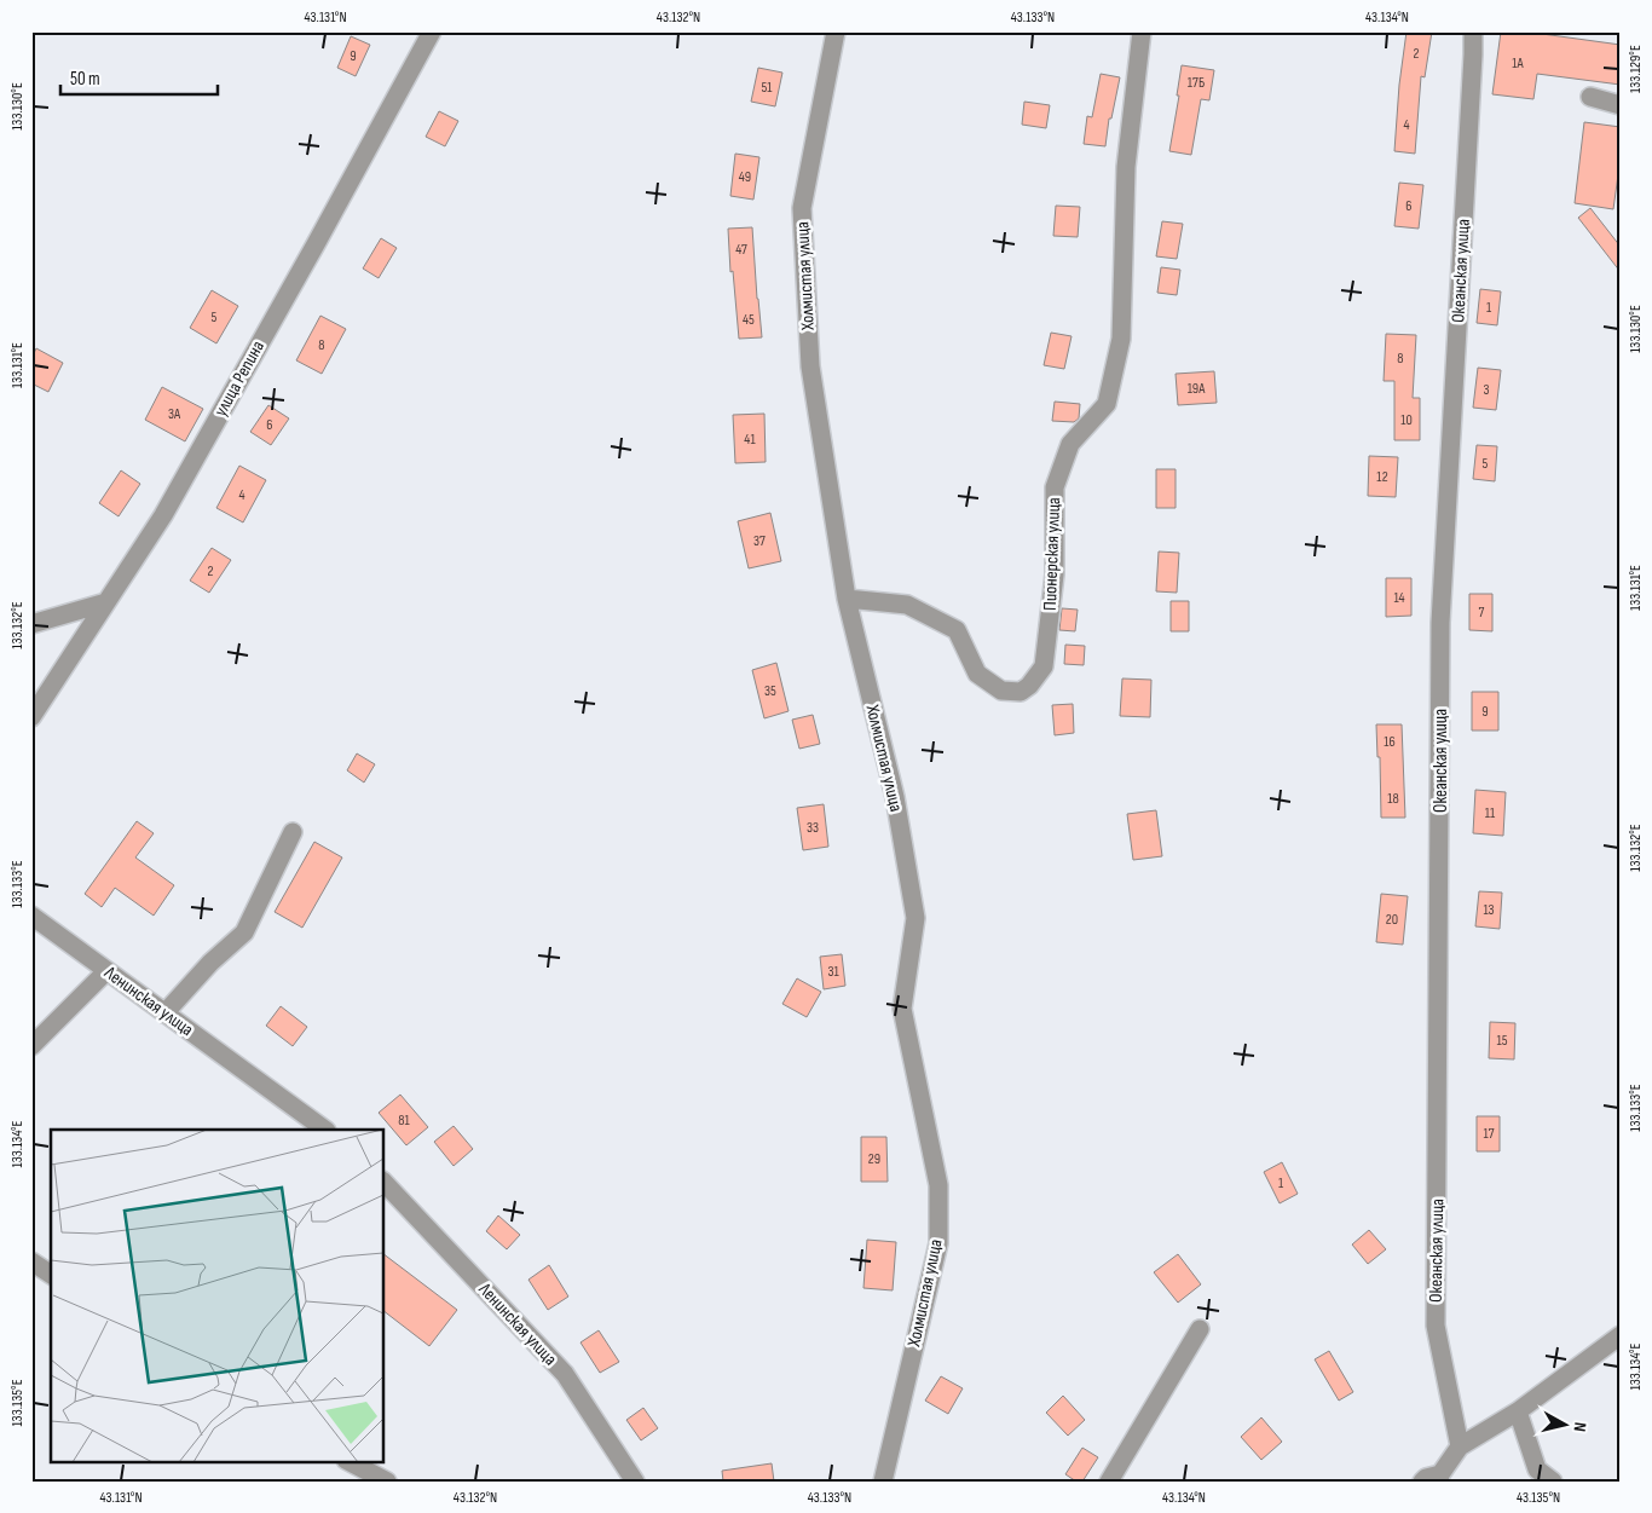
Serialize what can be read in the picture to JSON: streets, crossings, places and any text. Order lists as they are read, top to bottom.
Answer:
{
  "streets": {
    "street": [
      "Океанская улица",
      "Холмистая улица",
      "улица Репина",
      "Пионерская улица",
      "Ленинская улица"
    ]
  },
  "crossings": [
    ["Холмистая улица", "Пионерская улица"]
  ],
  "house_numbers": [
    "2",
    "9",
    "1А",
    "17Б",
    "51",
    "4",
    "49",
    "6",
    "47",
    "1",
    "5",
    "45",
    "8",
    "8",
    "19А",
    "3",
    "3А",
    "10",
    "6",
    "41",
    "5",
    "12",
    "4",
    "37",
    "2",
    "14",
    "7",
    "35",
    "9",
    "16",
    "18",
    "11",
    "33",
    "13",
    "20",
    "31",
    "15",
    "81",
    "17",
    "29",
    "1"
  ],
  "scale_bar": "50 m",
  "north": "right",
  "coordinates": [
    "43.131°N",
    "43.132°N",
    "43.133°N",
    "43.134°N",
    "133.129°E",
    "133.130°E",
    "133.131°E",
    "133.132°E",
    "133.133°E",
    "133.134°E",
    "133.135°E",
    "43.135°N"
  ]
}
